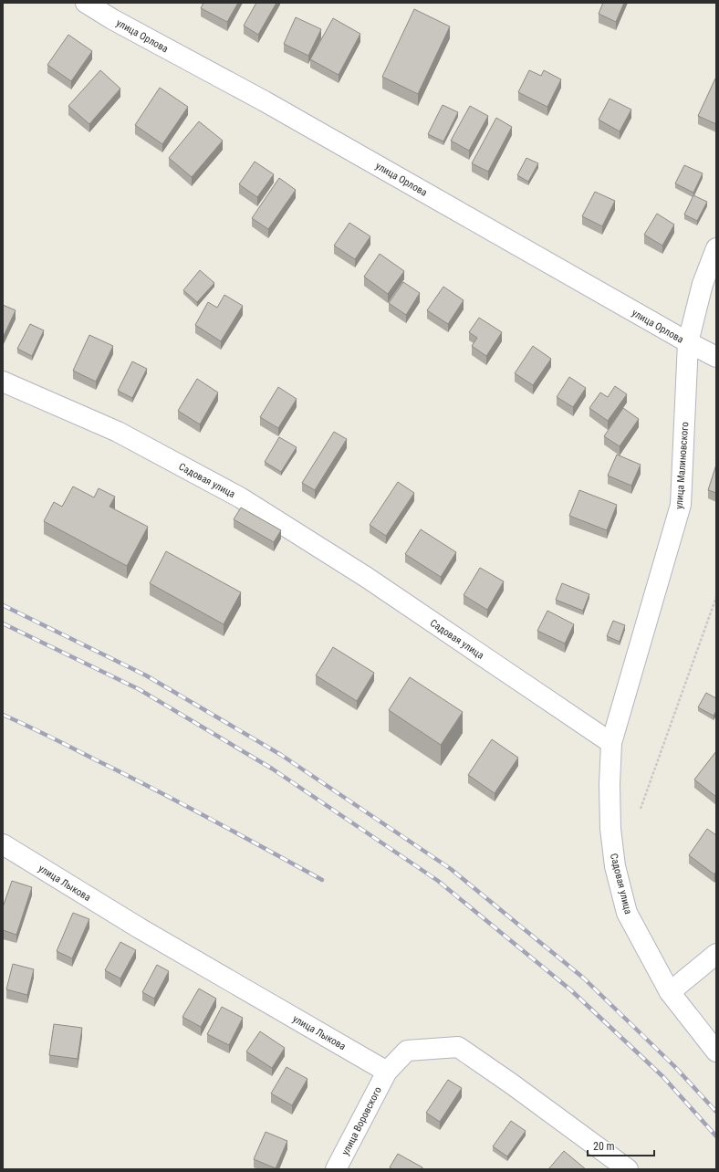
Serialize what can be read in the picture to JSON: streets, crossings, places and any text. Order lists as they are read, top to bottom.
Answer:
{
  "streets": {
    "street": [
      "улица Орлова",
      "улица Малиновского",
      "Садовая улица",
      "улица Лыкова",
      "улица Воровского"
    ]
  },
  "crossings": [
    ["улица Орлова", "улица Малиновского"],
    ["улица Малиновского", "Садовая улица"],
    ["улица Лыкова", "улица Воровского"]
  ],
  "scale_bar": "20 m"
}
